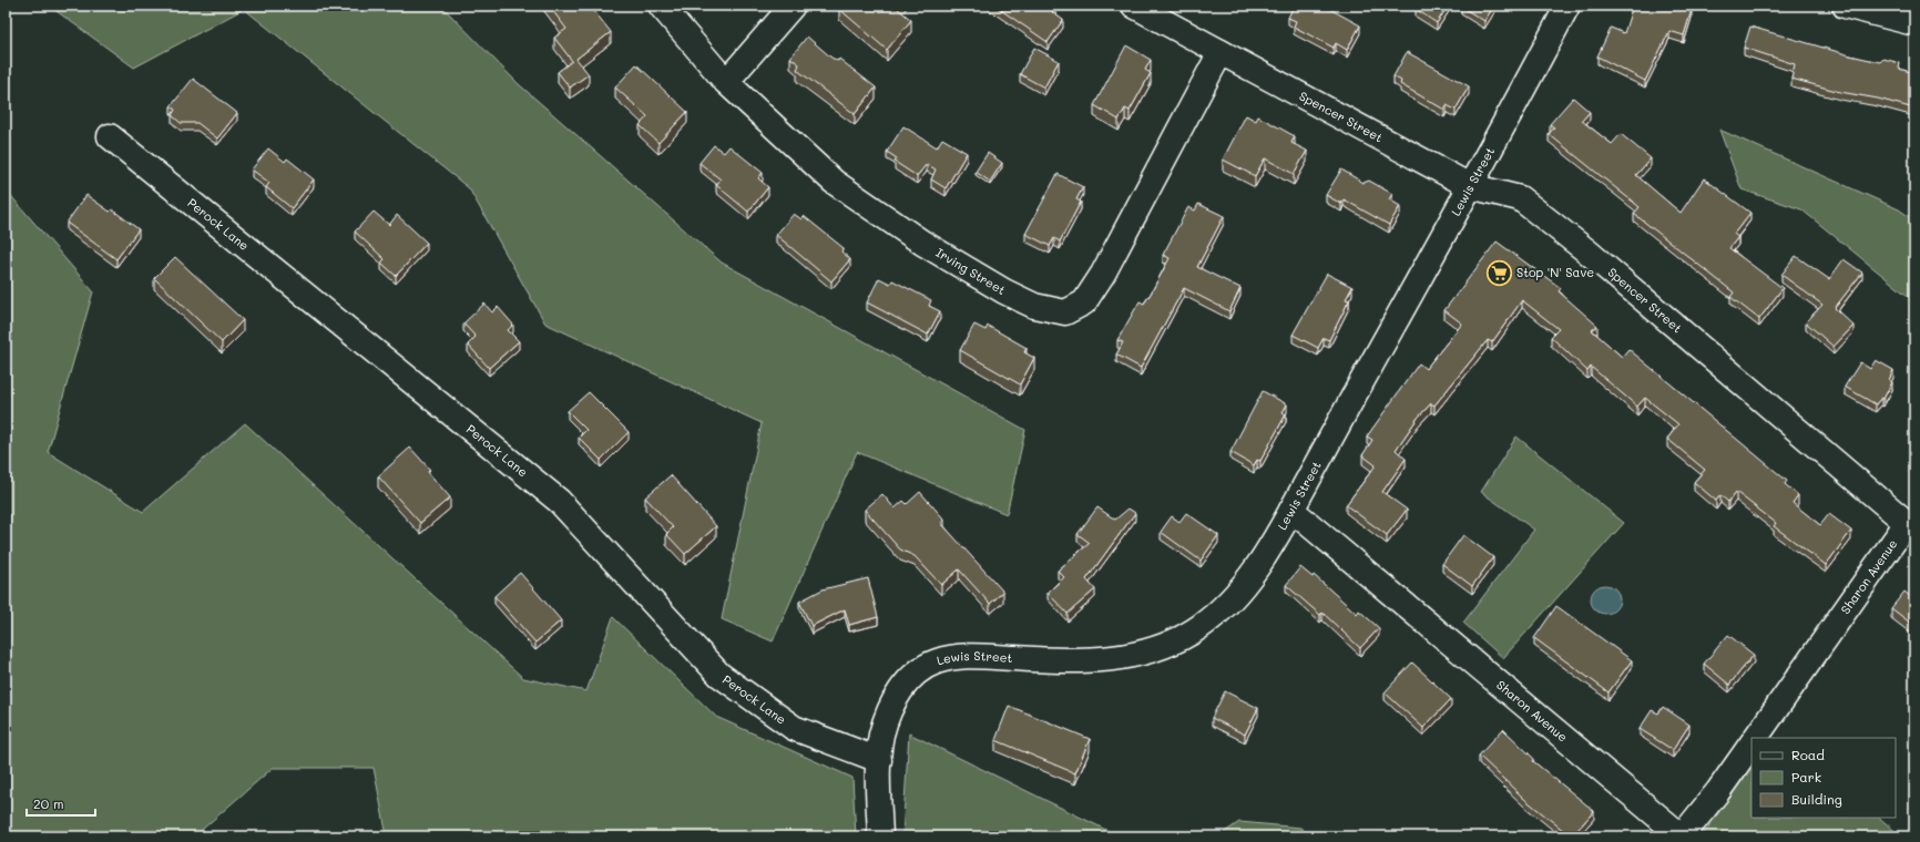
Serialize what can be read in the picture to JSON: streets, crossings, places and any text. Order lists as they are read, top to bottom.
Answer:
{
  "streets": {
    "street": [
      "Spencer Street",
      "Lewis Street",
      "Perock Lane",
      "Irving Street",
      "Sharon Avenue"
    ]
  },
  "crossings": [
    ["Spencer Street", "Lewis Street"],
    ["Spencer Street", "Irving Street"],
    ["Spencer Street", "Sharon Avenue"],
    ["Lewis Street", "Perock Lane"],
    ["Lewis Street", "Sharon Avenue"]
  ],
  "places": {
    "supermarket": ["Stop 'N' Save"]
  },
  "legend": ["Road", "Park", "Building"],
  "scale_bar": "20 m"
}
